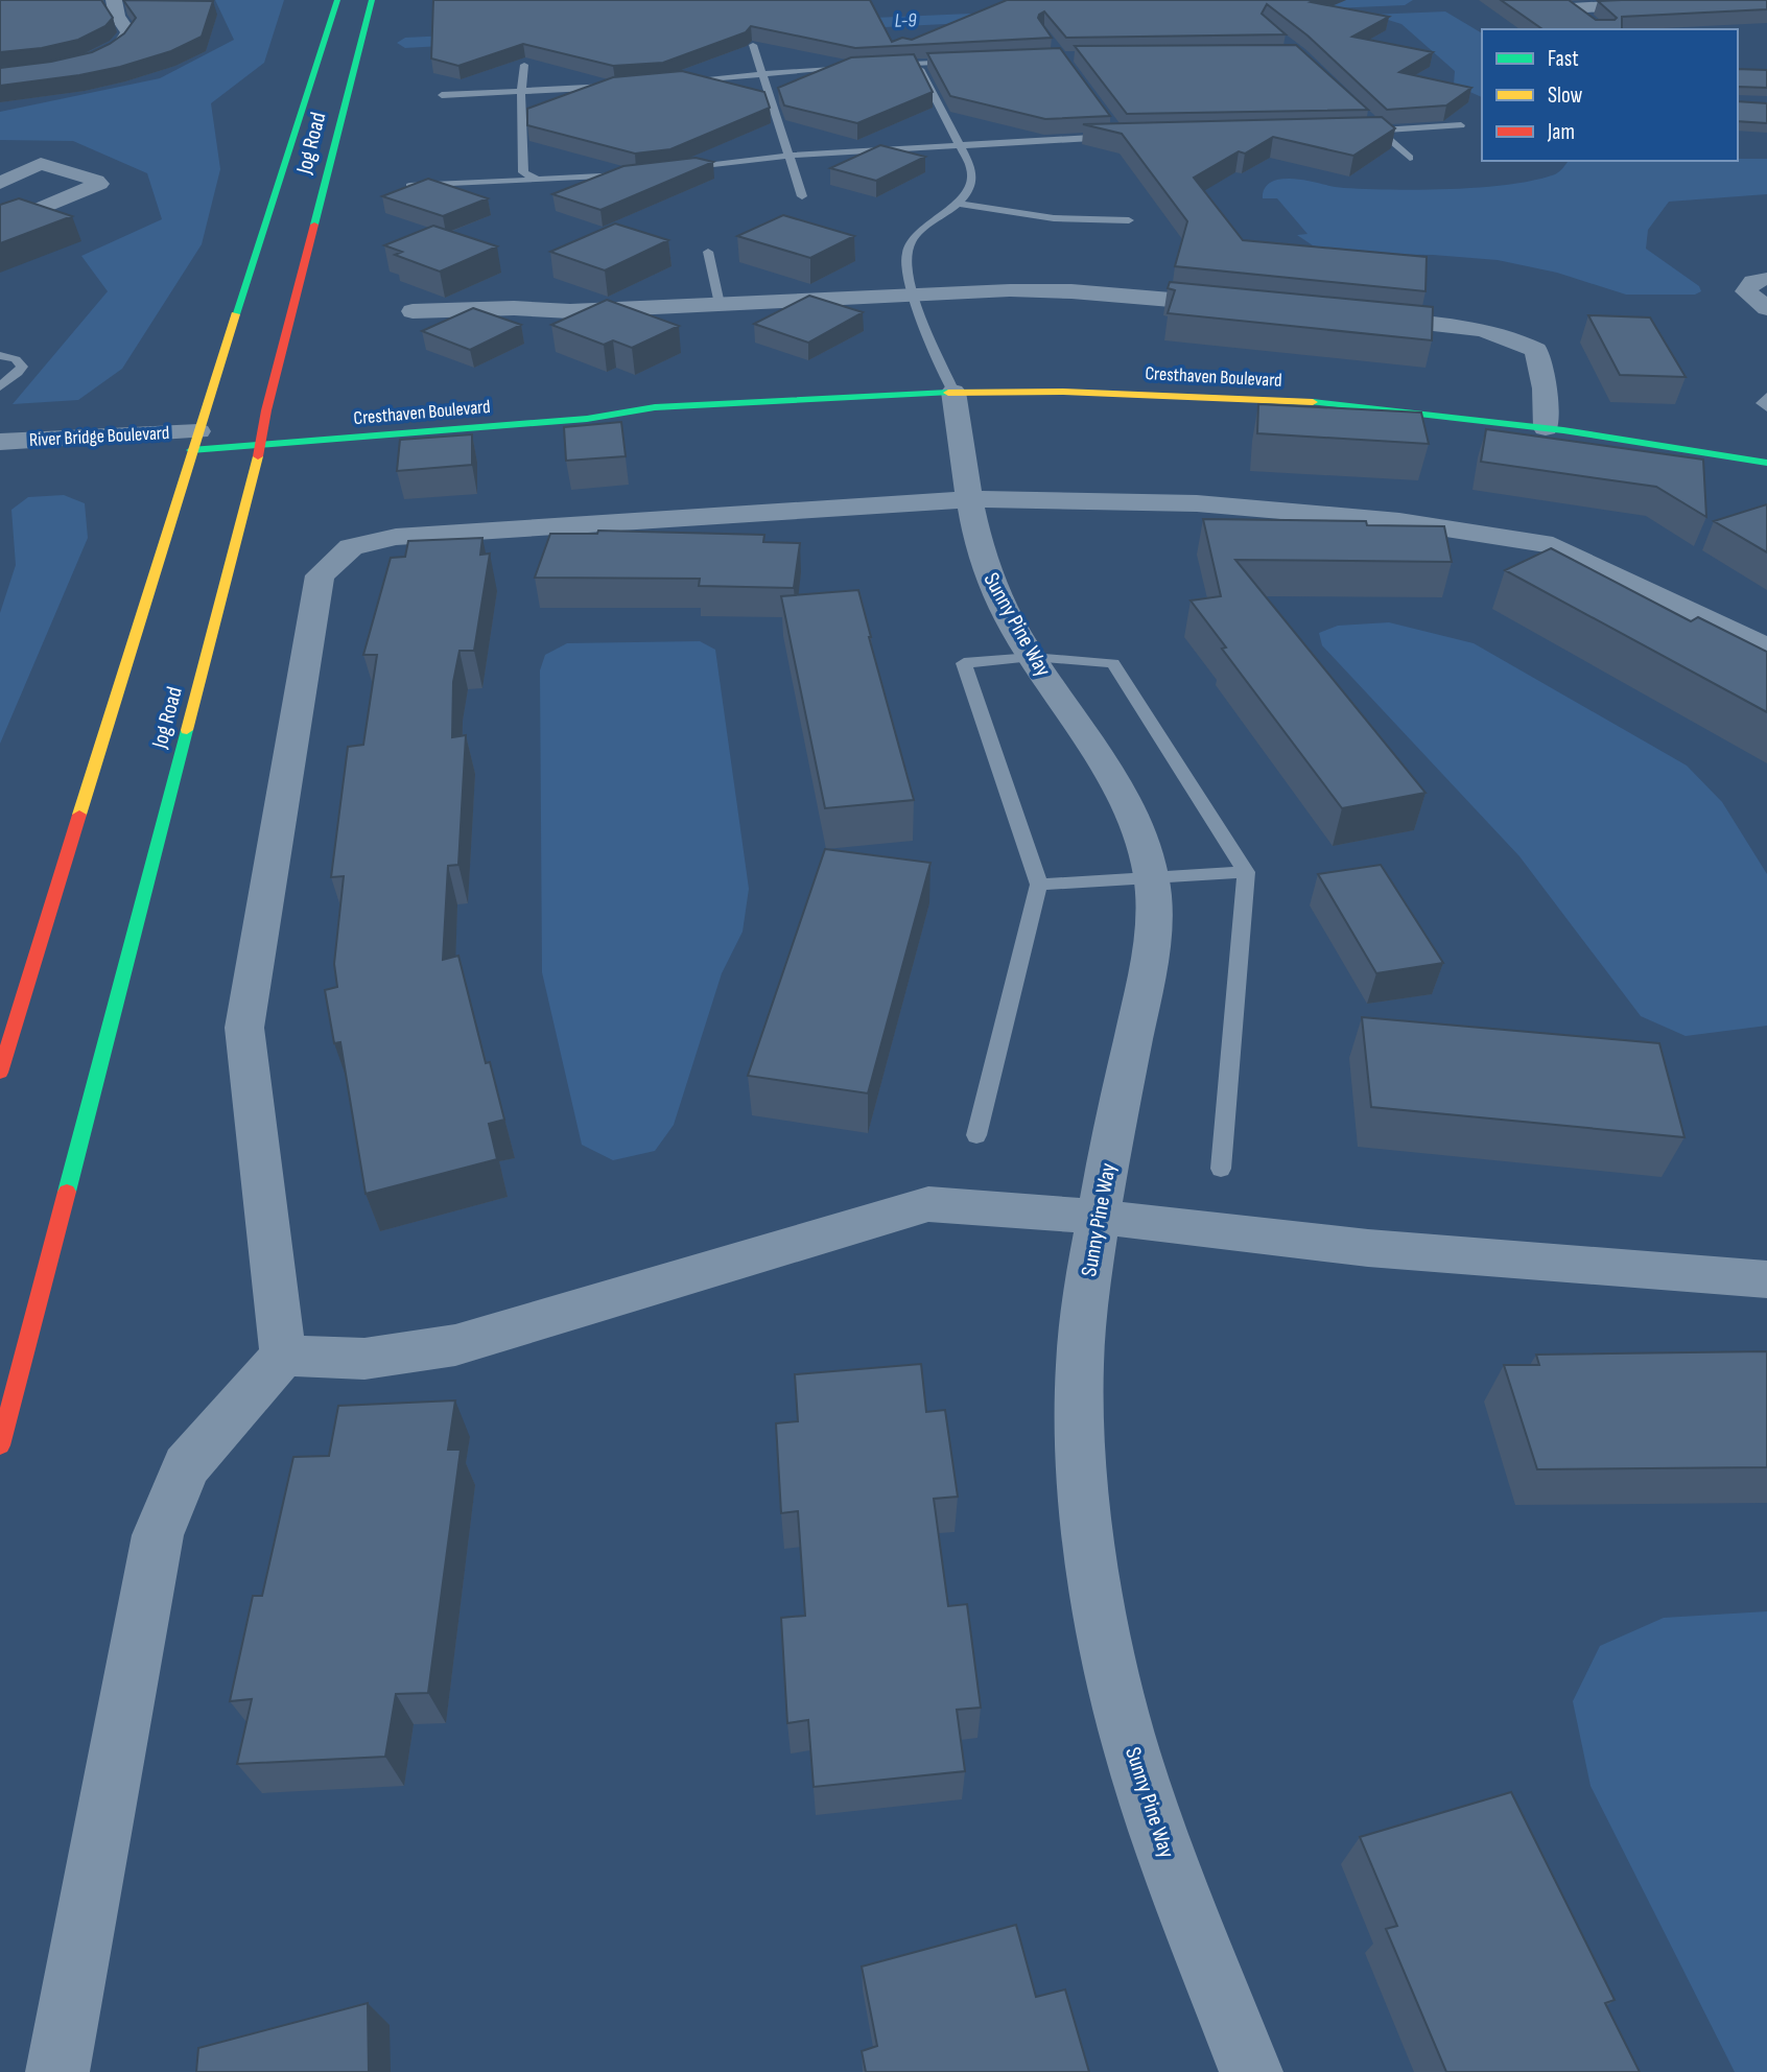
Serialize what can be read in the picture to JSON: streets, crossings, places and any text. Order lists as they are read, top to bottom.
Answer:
{
  "streets": {
    "main road": ["Jog Road", "Cresthaven Boulevard"],
    "street": ["River Bridge Boulevard", "Sunny Pine Way"]
  },
  "crossings": [
    ["Jog Road", "Cresthaven Boulevard"],
    ["Jog Road", "River Bridge Boulevard"],
    ["Cresthaven Boulevard", "River Bridge Boulevard"],
    ["Cresthaven Boulevard", "Sunny Pine Way"]
  ],
  "water": ["L-9"],
  "legend": ["Fast", "Slow", "Jam"]
}
